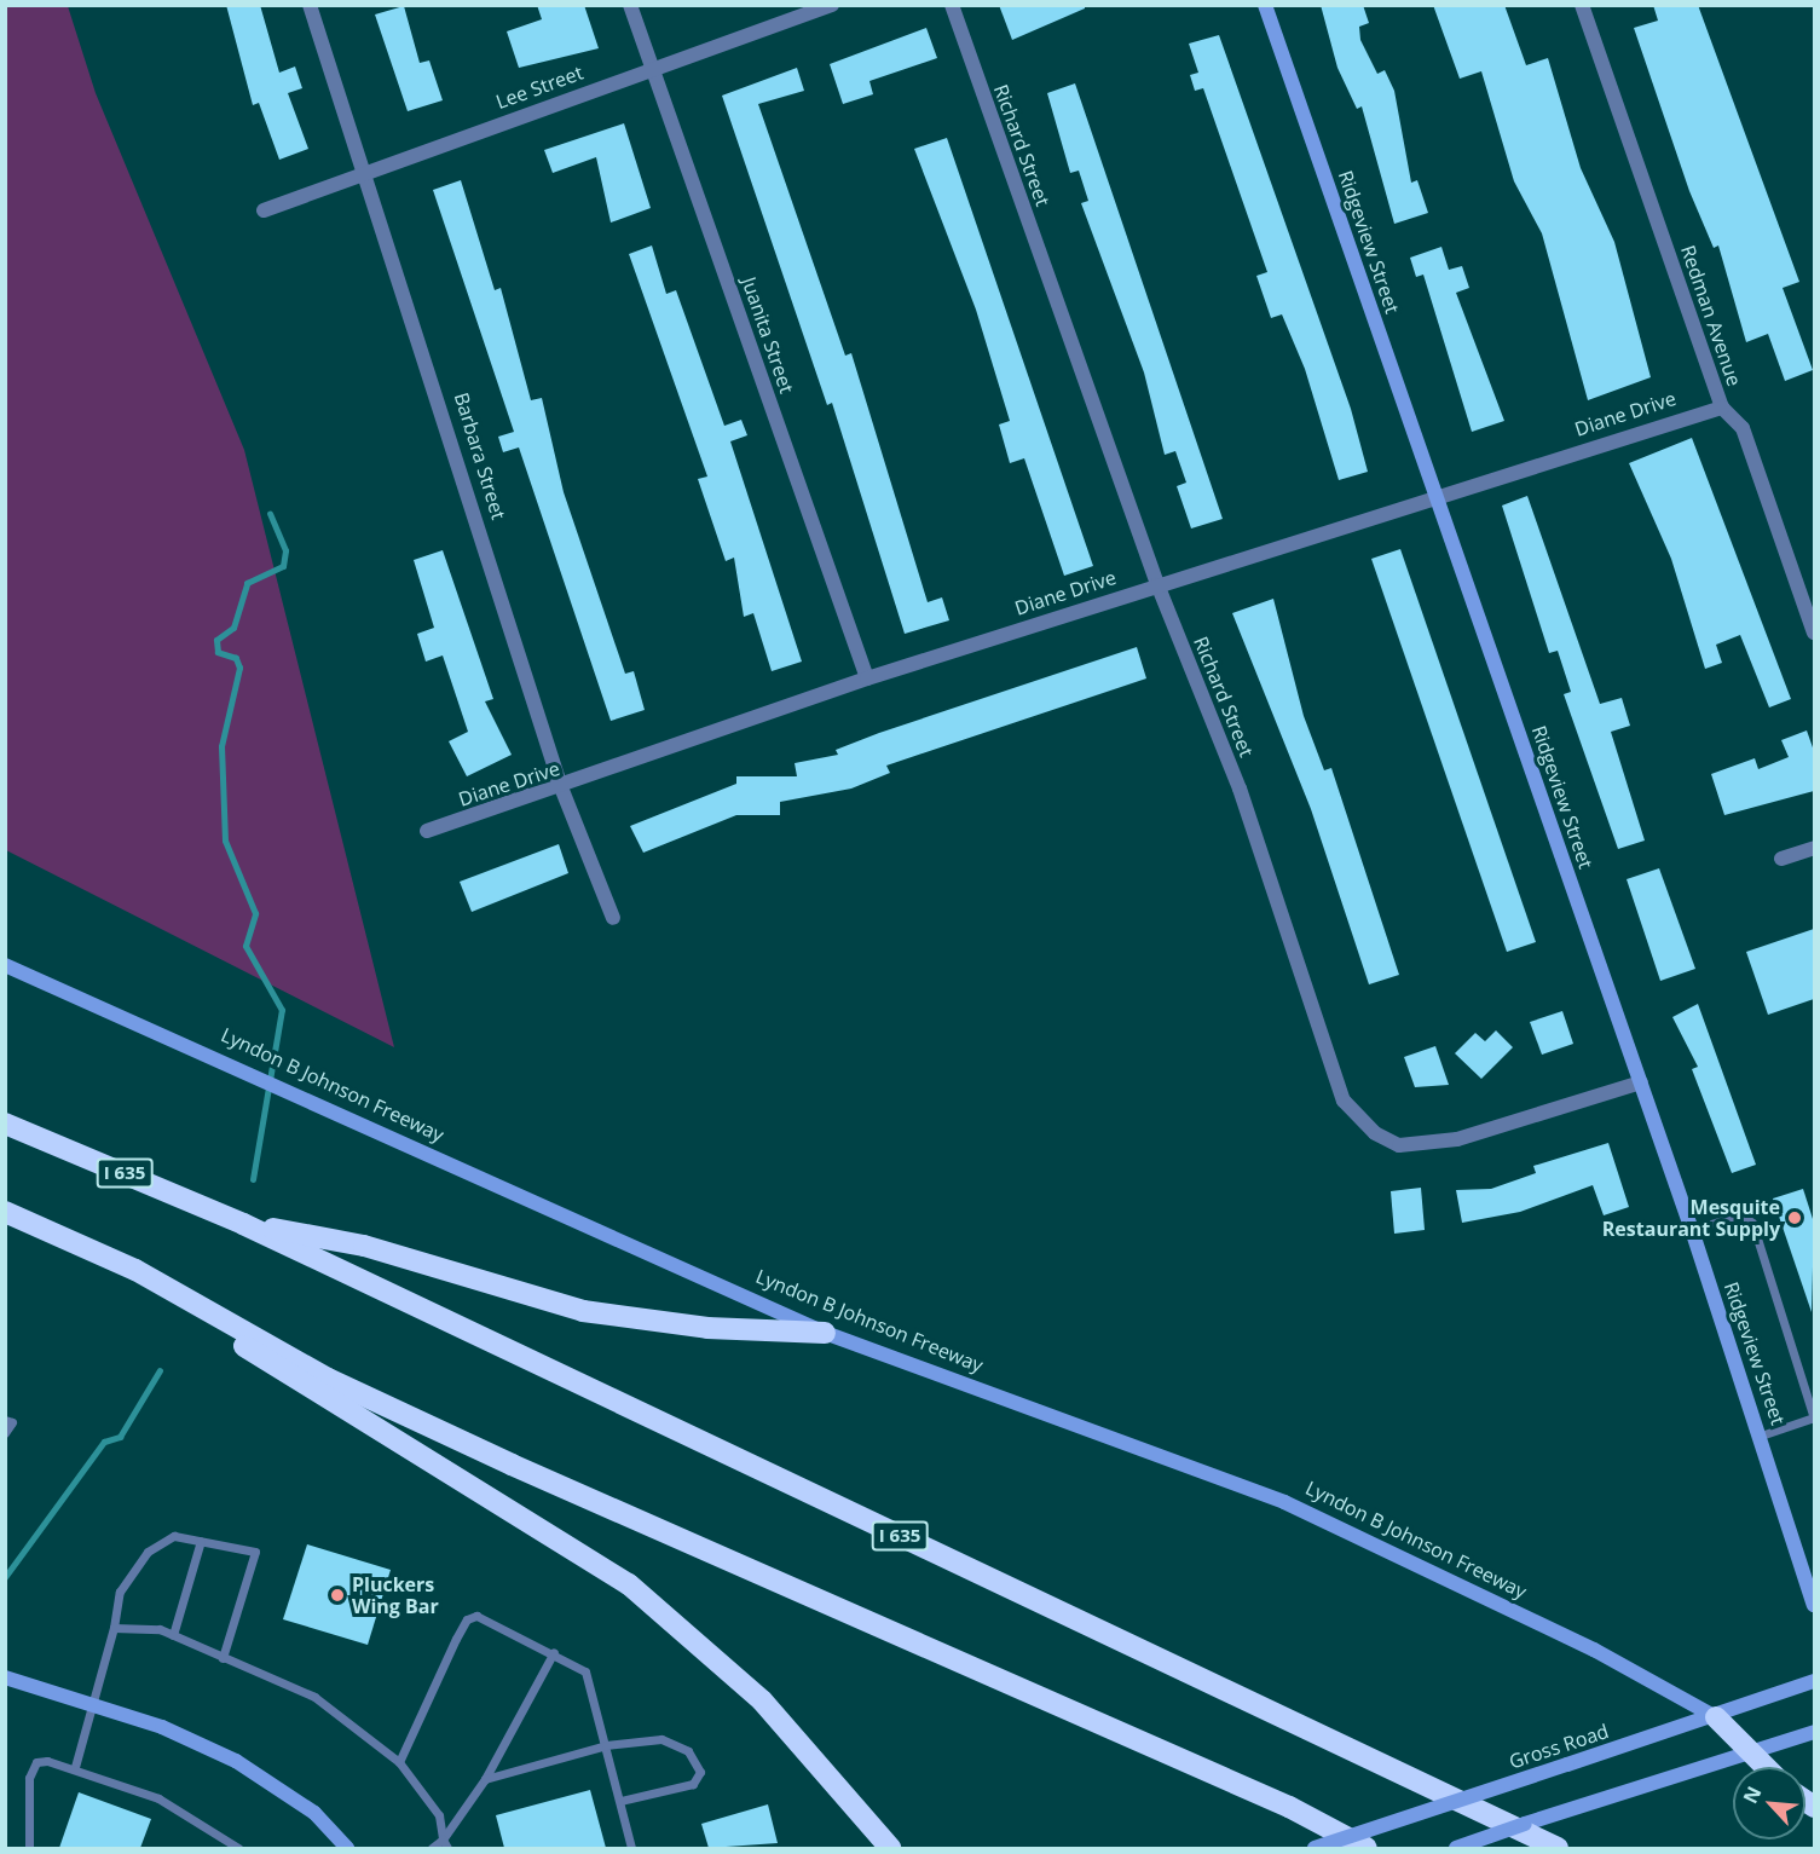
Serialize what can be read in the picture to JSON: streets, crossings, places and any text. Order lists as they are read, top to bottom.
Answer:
{
  "streets": {
    "highway": ["I 635"],
    "main road": ["Ridgeview Street", "Lyndon B Johnson Freeway", "Gross Road"],
    "street": [
      "Lee Street",
      "Richard Street",
      "Redman Avenue",
      "Juanita Street",
      "Diane Drive",
      "Barbara Street"
    ]
  },
  "crossings": [
    ["Lee Street", "Juanita Street"],
    ["Lee Street", "Barbara Street"],
    ["Richard Street", "Ridgeview Street"],
    ["Richard Street", "Diane Drive"],
    ["Ridgeview Street", "Diane Drive"],
    ["Redman Avenue", "Diane Drive"],
    ["Juanita Street", "Diane Drive"],
    ["Diane Drive", "Barbara Street"],
    ["Lyndon B Johnson Freeway", "Gross Road"]
  ],
  "places": ["Mesquite Restaurant Supply", "Pluckers Wing Bar"],
  "north": "top left"
}
